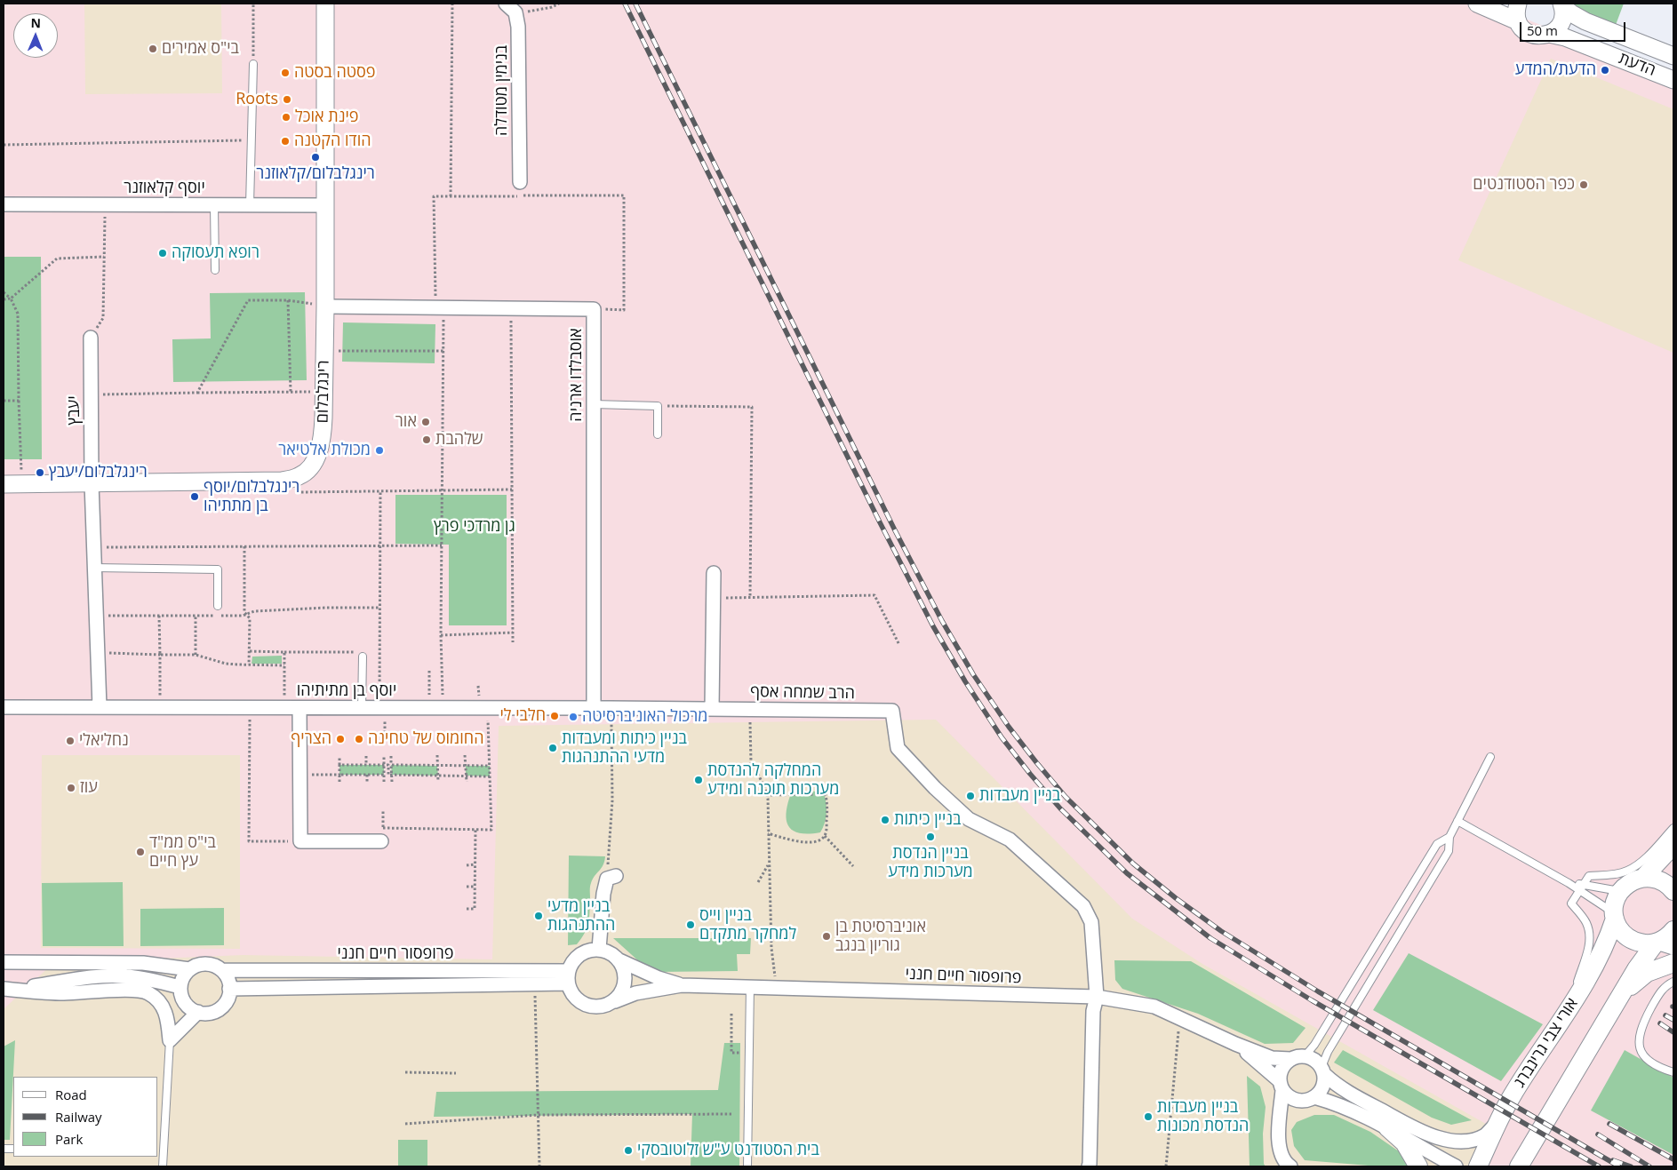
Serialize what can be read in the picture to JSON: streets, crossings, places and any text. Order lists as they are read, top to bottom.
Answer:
{
  "streets": {
    "main road": ["אורי צבי גרינברג"],
    "street": [
      "הדעת",
      "בנימין מטודלה",
      "יוסף קלאוזנר",
      "אוסבלדו ארניה",
      "רינגלבלום",
      "יעבץ",
      "יוסף בן מתיתיהו",
      "הרב שמחה אסף",
      "פרופסור חיים חנני"
    ]
  },
  "crossings": [
    ["יוסף קלאוזנר", "רינגלבלום"],
    ["אוסבלדו ארניה", "רינגלבלום"],
    ["אוסבלדו ארניה", "יוסף בן מתיתיהו"],
    ["אוסבלדו ארניה", "הרב שמחה אסף"],
    ["רינגלבלום", "יעבץ"],
    ["יוסף בן מתיתיהו", "הרב שמחה אסף"],
    ["הרב שמחה אסף", "פרופסור חיים חנני"]
  ],
  "parks": ["גן מרדכי פרץ"],
  "places": [
    "בי\"ס אמירים",
    "הדעת/המדע",
    "פסטה בסטה",
    "Roots",
    "פינת אוכל",
    "הודו הקטנה",
    "רינגלבלום/קלאוזנר",
    "כפר הסטודנטים",
    "רופא תעסוקה",
    "אור",
    "שלהבת",
    "מכולת אלטיאר",
    "רינגלבלום/יעבץ",
    "רינגלבלום/יוסף בן מתתיהו",
    "חלבי לי",
    "מרכול האוניברסיטה",
    "הצריף",
    "החומוס של טחינה",
    "נחליאלי",
    "בניין כיתות ומעבדות מדעי ההתנהגות",
    "המחלקה להנדסת מערכות תוכנה ומידע",
    "עוז",
    "בניין מעבדות",
    "בניין כיתות",
    "בניין הנדסת מערכות מידע",
    "בי\"ס ממ\"ד עץ חיים",
    "בניין מדעי ההתנהגות",
    "בניין וייס למחקר מתקדם",
    "אוניברסיטת בן גוריון בנגב",
    "בניין מעבדות הנדסת מכונות",
    "בית הסטודנט ע\"ש זלוטובסקי"
  ],
  "legend": ["Road", "Railway", "Park"],
  "scale_bar": "50 m",
  "north": "top"
}
